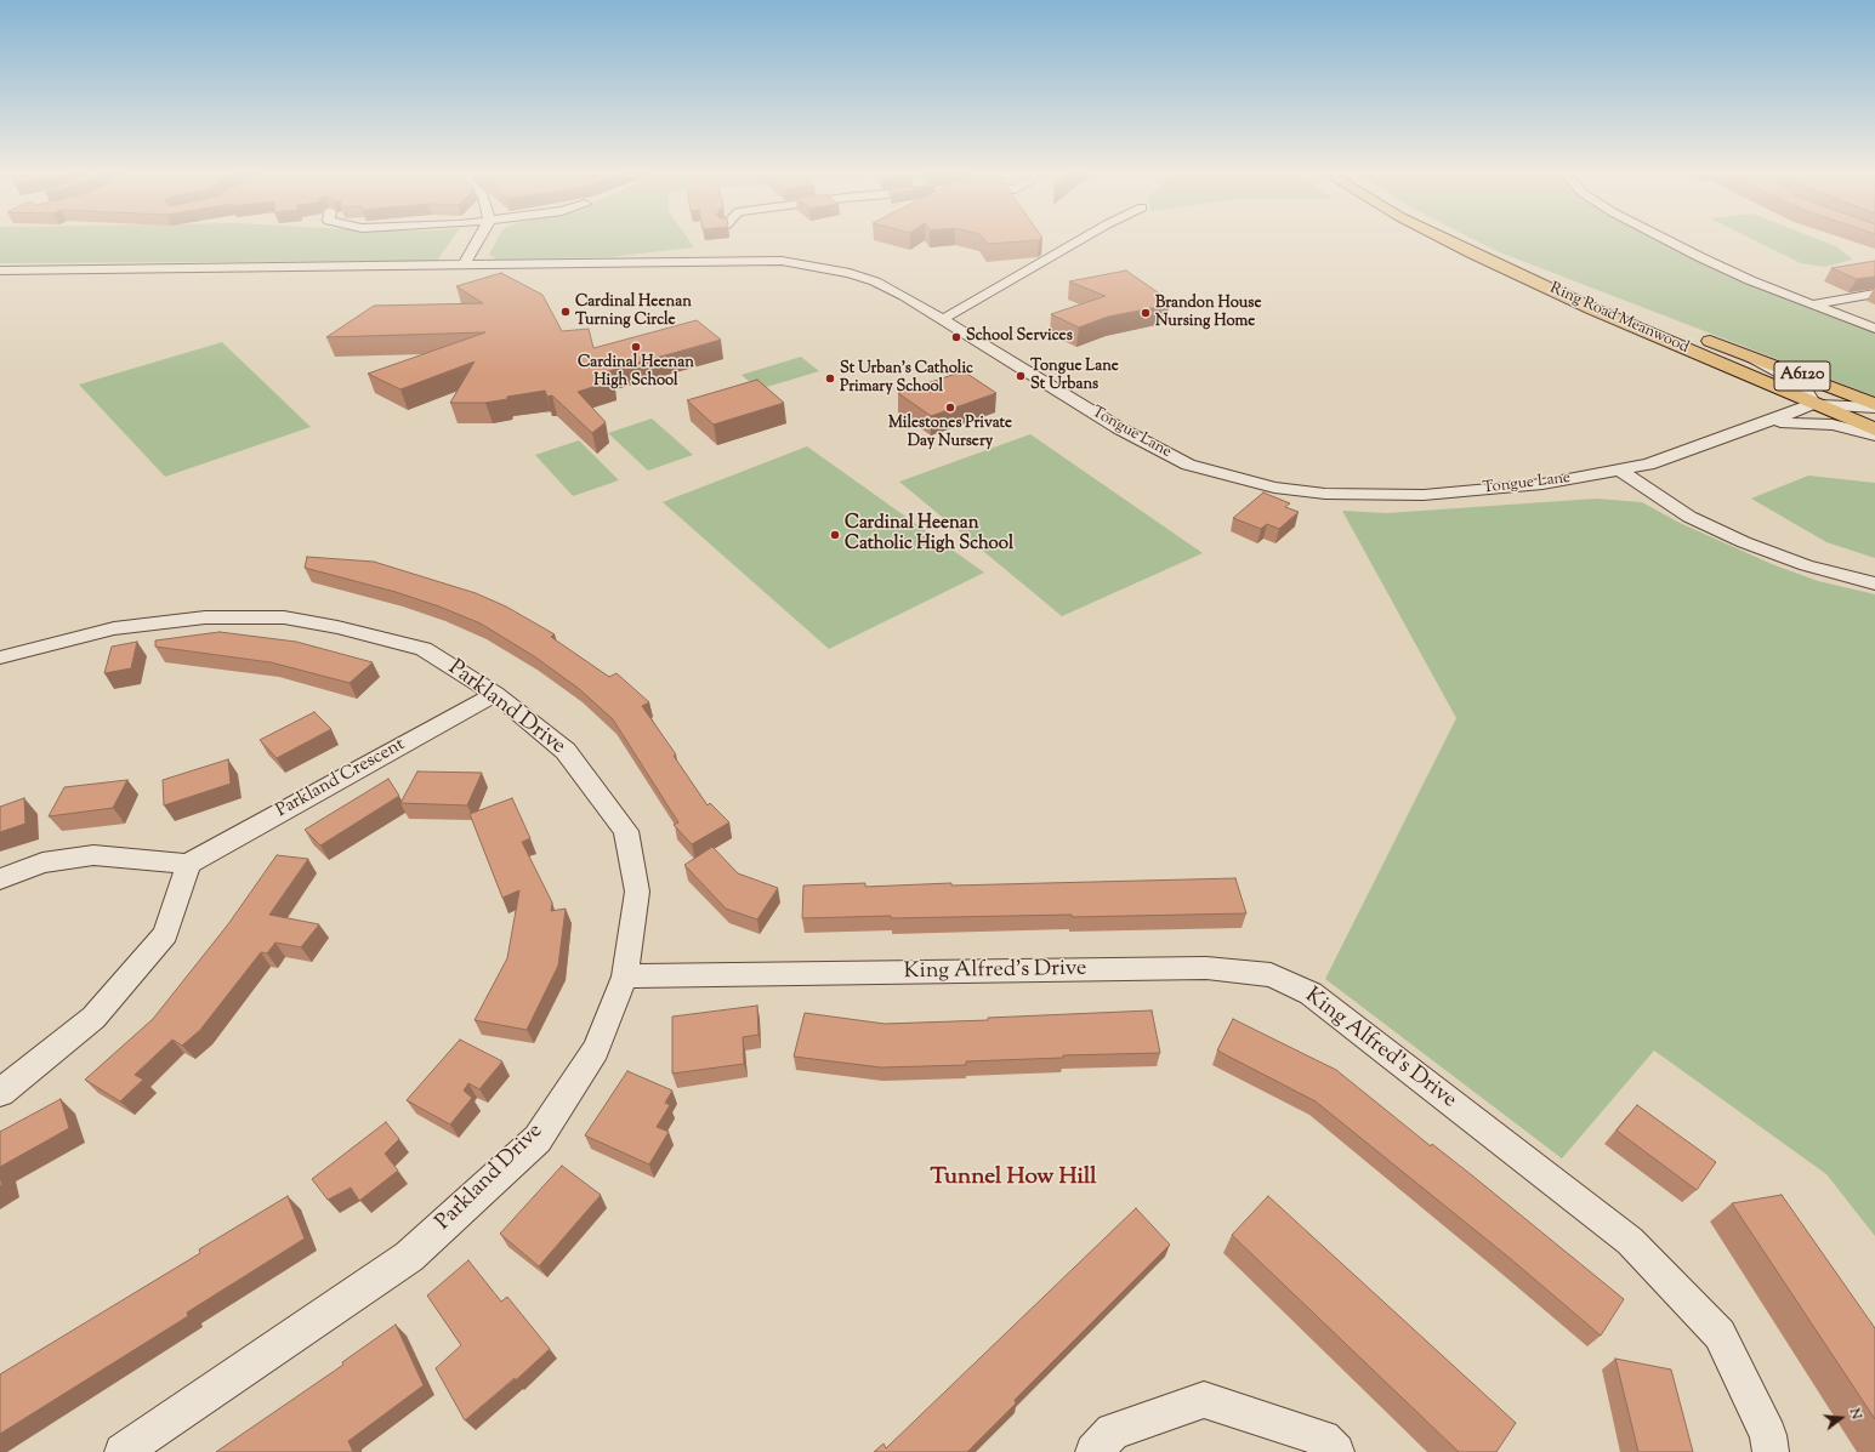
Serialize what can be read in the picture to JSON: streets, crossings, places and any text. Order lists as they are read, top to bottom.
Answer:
{
  "streets": {
    "highway": ["Ring Road Meanwood", "A6120"],
    "street": [
      "Tongue Lane",
      "Parkland Drive",
      "Parkland Crescent",
      "King Alfred's Drive"
    ]
  },
  "crossings": [
    ["Ring Road Meanwood", "A6120"],
    ["Ring Road Meanwood", "Tongue Lane"],
    ["A6120", "Tongue Lane"],
    ["Parkland Drive", "Parkland Crescent"],
    ["Parkland Drive", "King Alfred's Drive"]
  ],
  "districts": ["Tunnel How Hill"],
  "places": [
    "Cardinal Heenan Turning Circle",
    "Brandon House Nursing Home",
    "School Services",
    "Cardinal Heenan High School",
    "Tongue Lane St Urbans",
    "St Urban's Catholic Primary School",
    "Milestones Private Day Nursery",
    "Cardinal Heenan Catholic High School"
  ],
  "north": "right"
}
